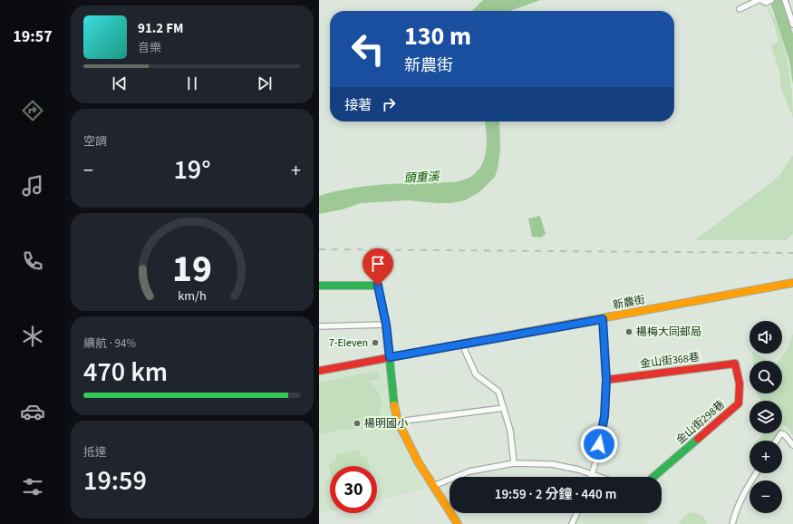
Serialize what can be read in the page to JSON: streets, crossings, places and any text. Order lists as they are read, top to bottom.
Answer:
{
  "streets": {
    "street": ["新農街", "金山街368巷", "金山街298巷"]
  },
  "crossings": [
    ["金山街368巷", "金山街298巷"]
  ],
  "water": ["頭重溪"],
  "places": ["楊梅大同郵局", "7-Eleven", "楊明國小"],
  "page": {
    "tabs": "19:57",
    "turn": ["130 m", "新農街"],
    "song": ["91.2 FM", "音樂"],
    "then": "接著",
    "tile": [
      "空調",
      ["續航 · 94%", "470 km"],
      ["抵達", "19:59"]
    ],
    "heat": ["−", "19°", "+"],
    "map_buttons": ["+", "−"],
    "limit": "30",
    "trip": "19:59 · 2 分鐘 · 440 m",
    "gauge": ["19", "km/h"]
  }
}
